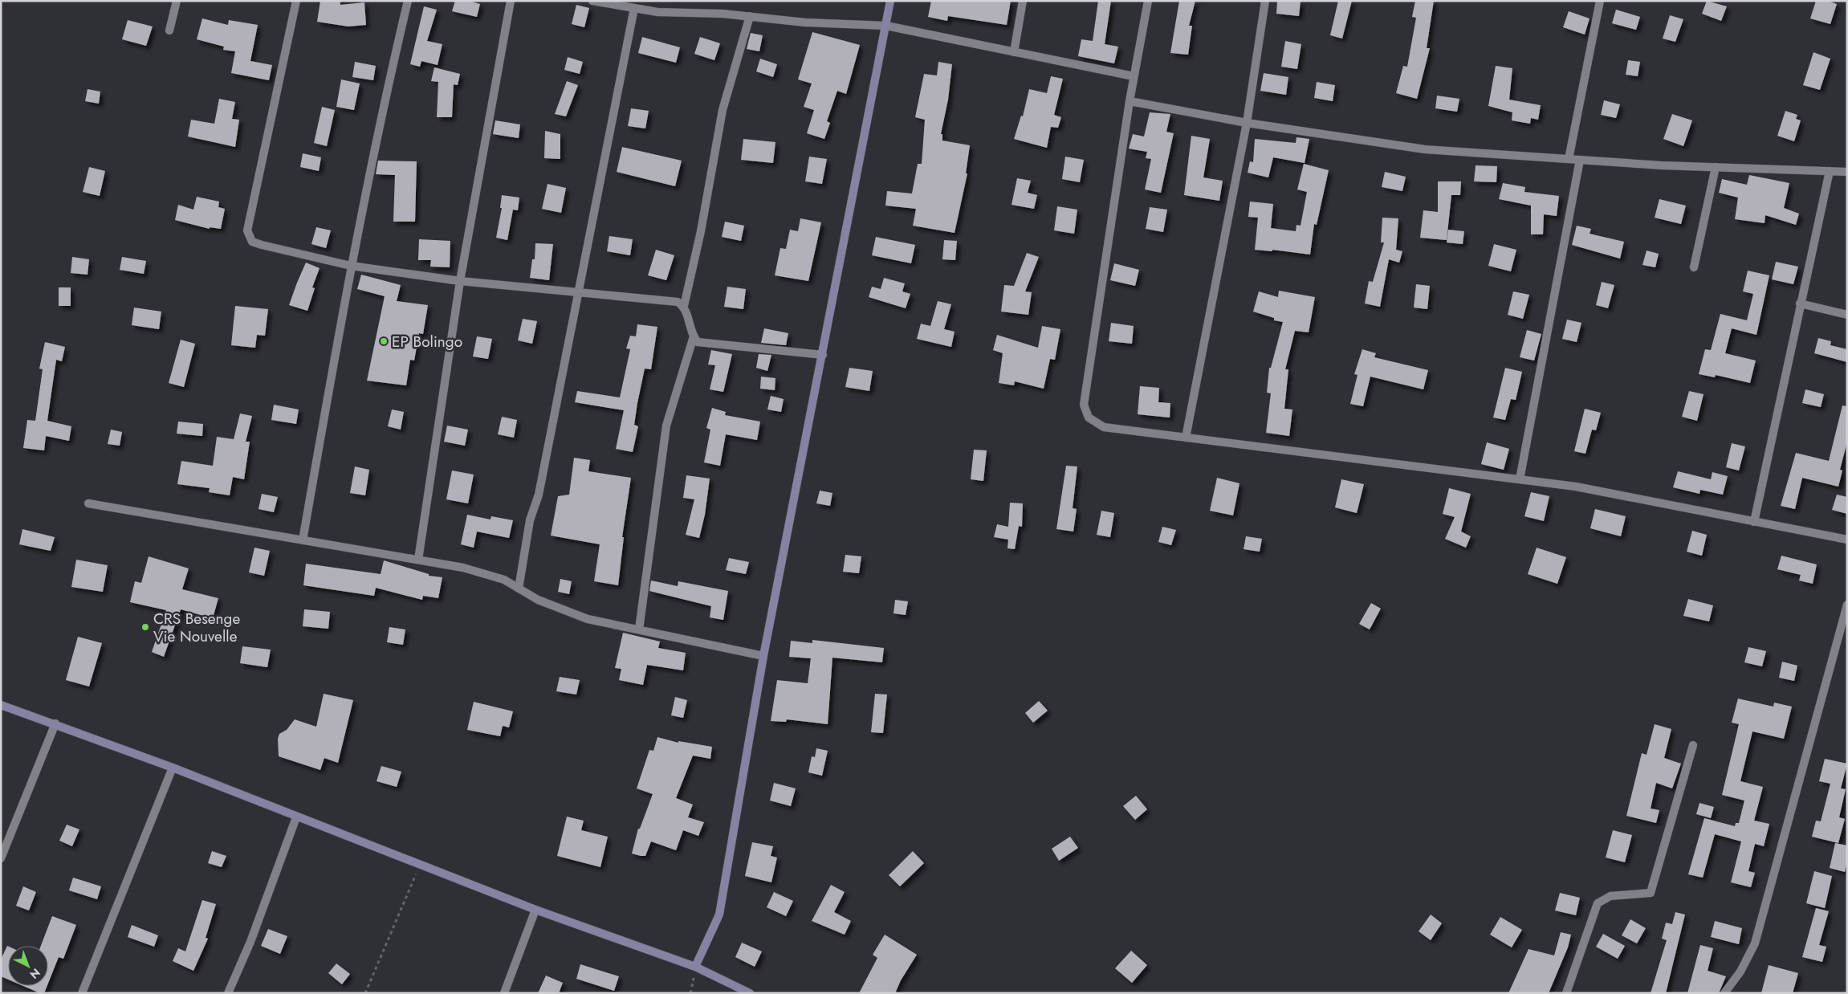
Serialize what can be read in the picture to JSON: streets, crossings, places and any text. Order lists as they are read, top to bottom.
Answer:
{
  "places": ["EP Bolingo", "CRS Besenge Vie Nouvelle"],
  "north": "bottom right"
}
